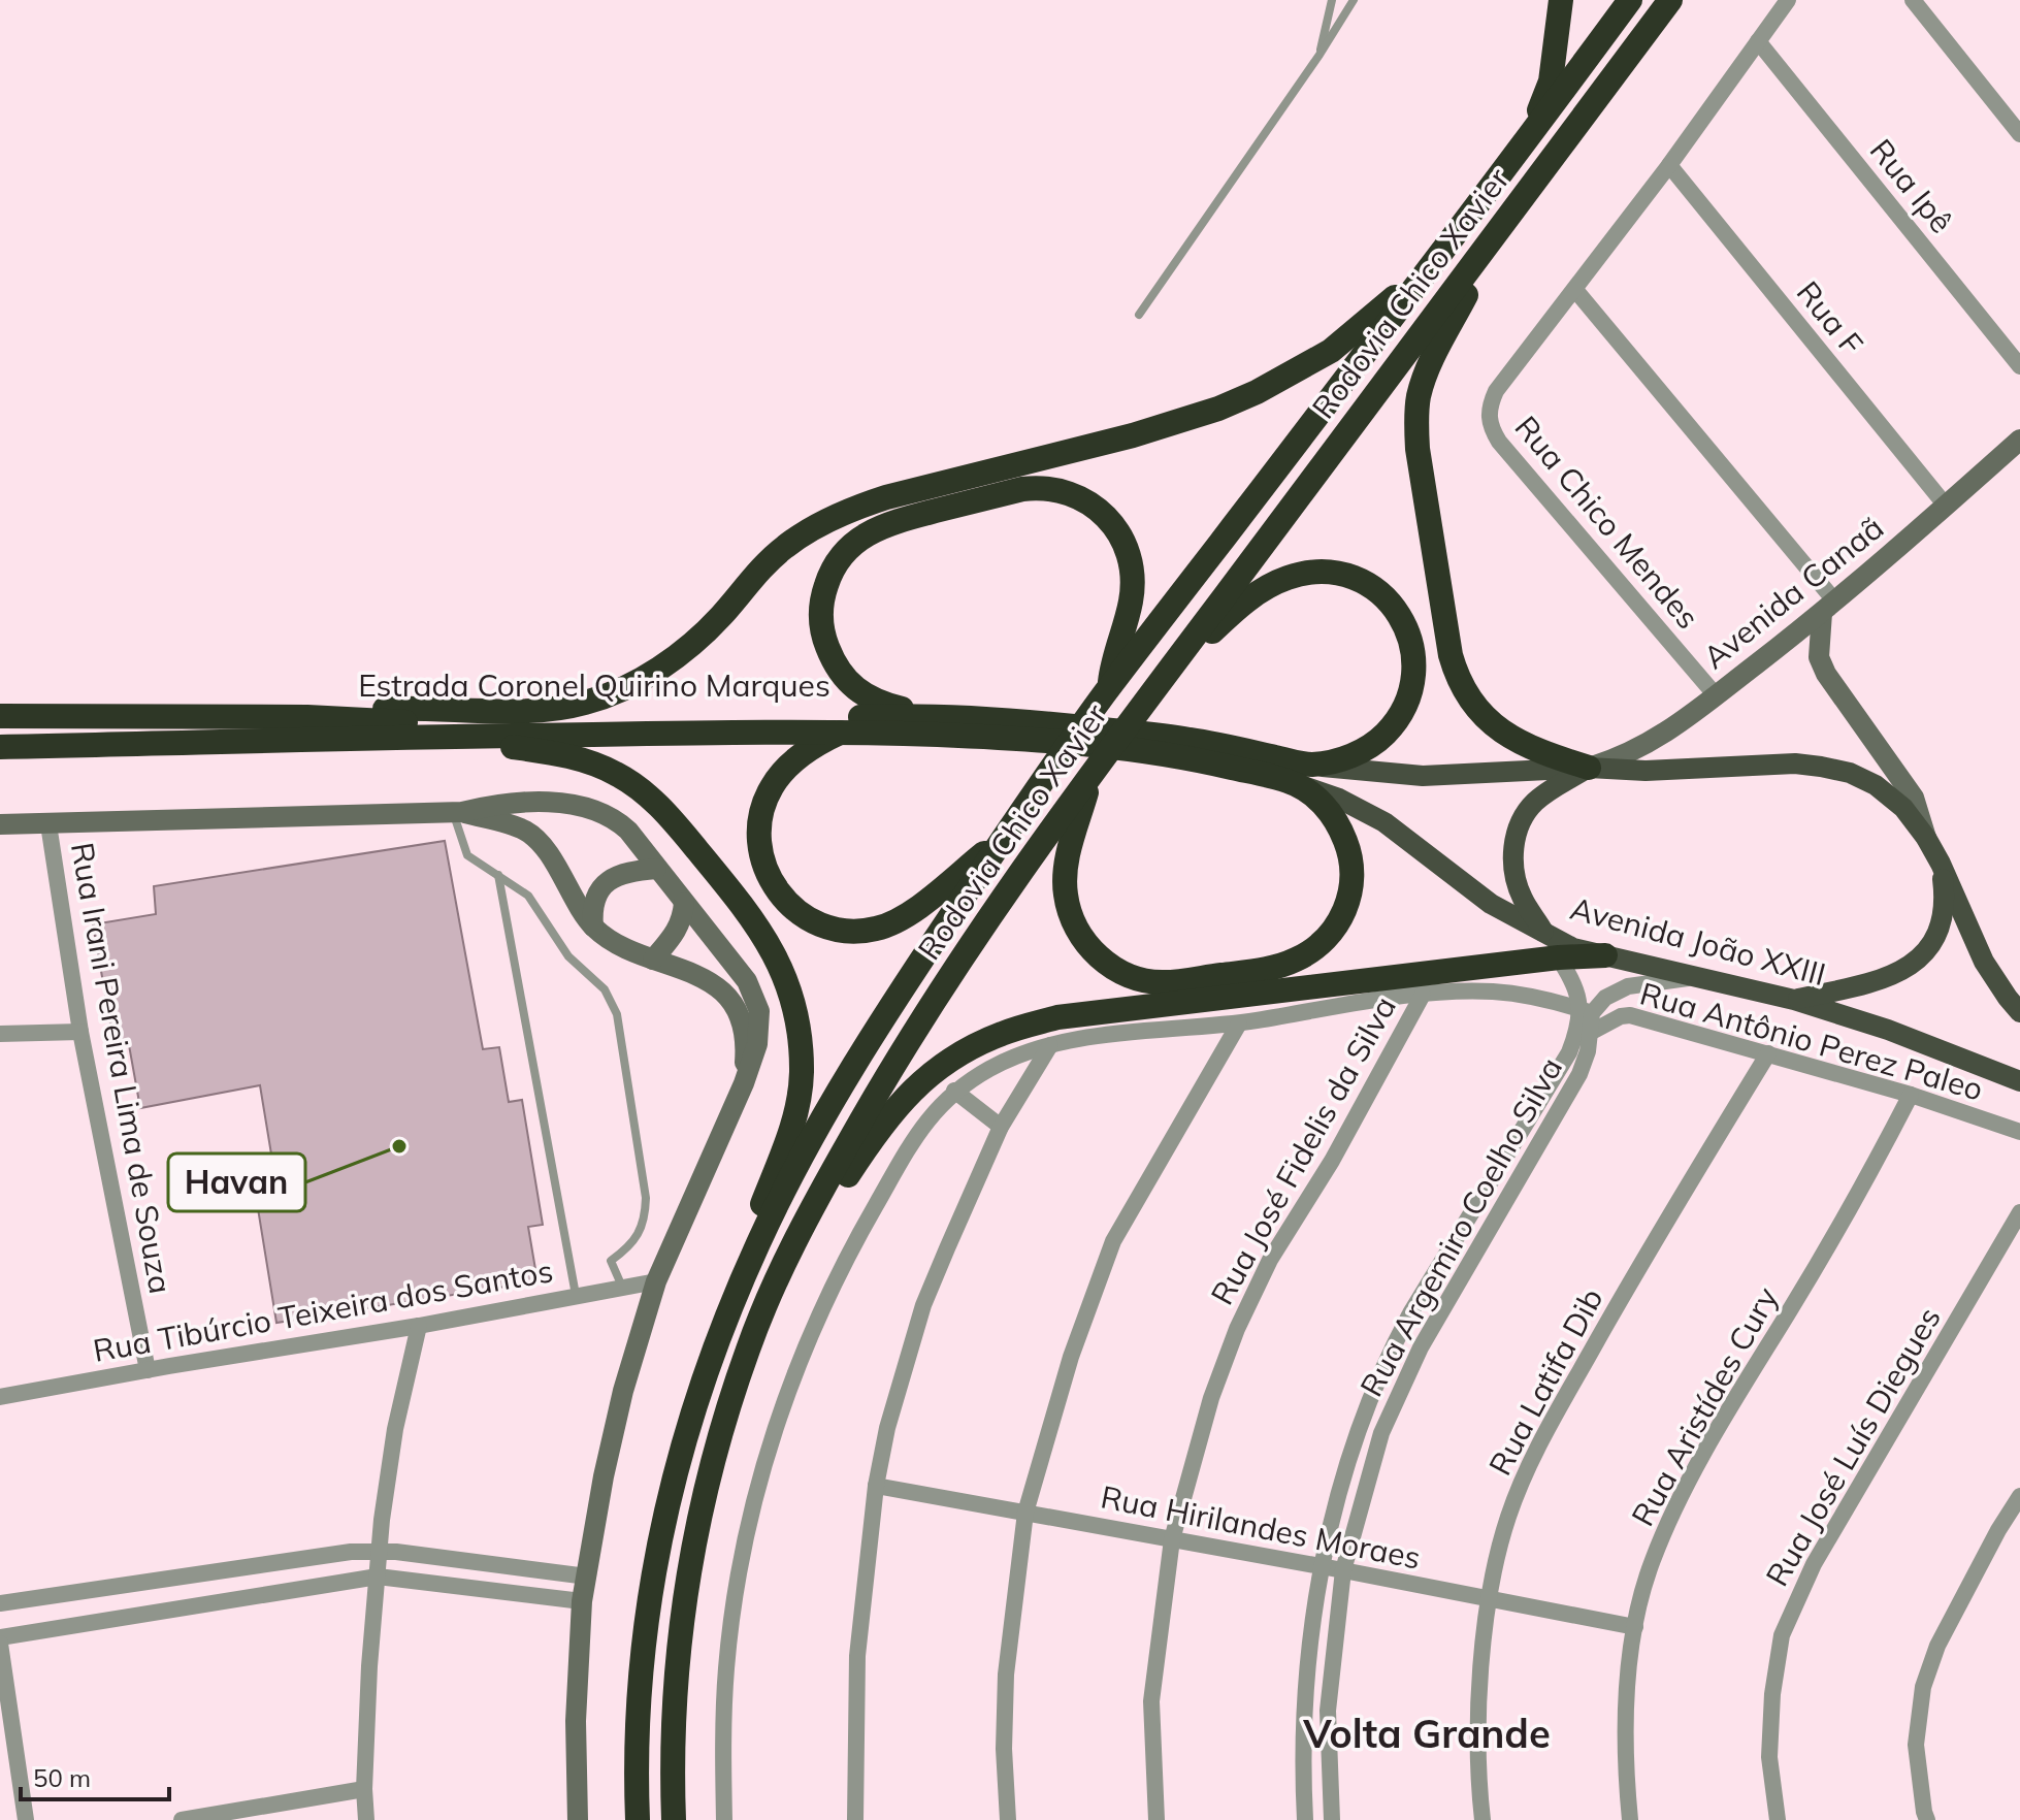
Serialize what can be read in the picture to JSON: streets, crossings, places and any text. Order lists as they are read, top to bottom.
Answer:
{
  "streets": {
    "highway": ["Rodovia Chico Xavier", "Estrada Coronel Quirino Marques"],
    "main road": ["Avenida João XXIII"],
    "street": [
      "Rua Ipê",
      "Rua F",
      "Rua Chico Mendes",
      "Avenida Canaã",
      "Rua Antônio Perez Paleo",
      "Rua Irani Pereira Lima de Souza",
      "Rua José Fidelis da Silva",
      "Rua Argemiro Coelho Silva",
      "Rua Tibúrcio Teixeira dos Santos",
      "Rua Latifa Dib",
      "Rua Aristídes Cury",
      "Rua José Luís Diegues",
      "Rua Hirilandes Moraes"
    ]
  },
  "crossings": [
    ["Rua F", "Avenida Canaã"],
    ["Rua Chico Mendes", "Avenida Canaã"],
    ["Avenida João XXIII", "Rua Argemiro Coelho Silva"],
    ["Rua Antônio Perez Paleo", "Rua Argemiro Coelho Silva"],
    ["Rua Antônio Perez Paleo", "Rua Latifa Dib"],
    ["Rua Antônio Perez Paleo", "Rua Aristídes Cury"],
    ["Rua Irani Pereira Lima de Souza", "Rua Tibúrcio Teixeira dos Santos"],
    ["Rua José Fidelis da Silva", "Rua Hirilandes Moraes"],
    ["Rua Argemiro Coelho Silva", "Rua Hirilandes Moraes"],
    ["Rua Latifa Dib", "Rua Hirilandes Moraes"],
    ["Rua Aristídes Cury", "Rua Hirilandes Moraes"]
  ],
  "districts": ["Volta Grande"],
  "places": ["Havan"],
  "scale_bar": "50 m"
}
